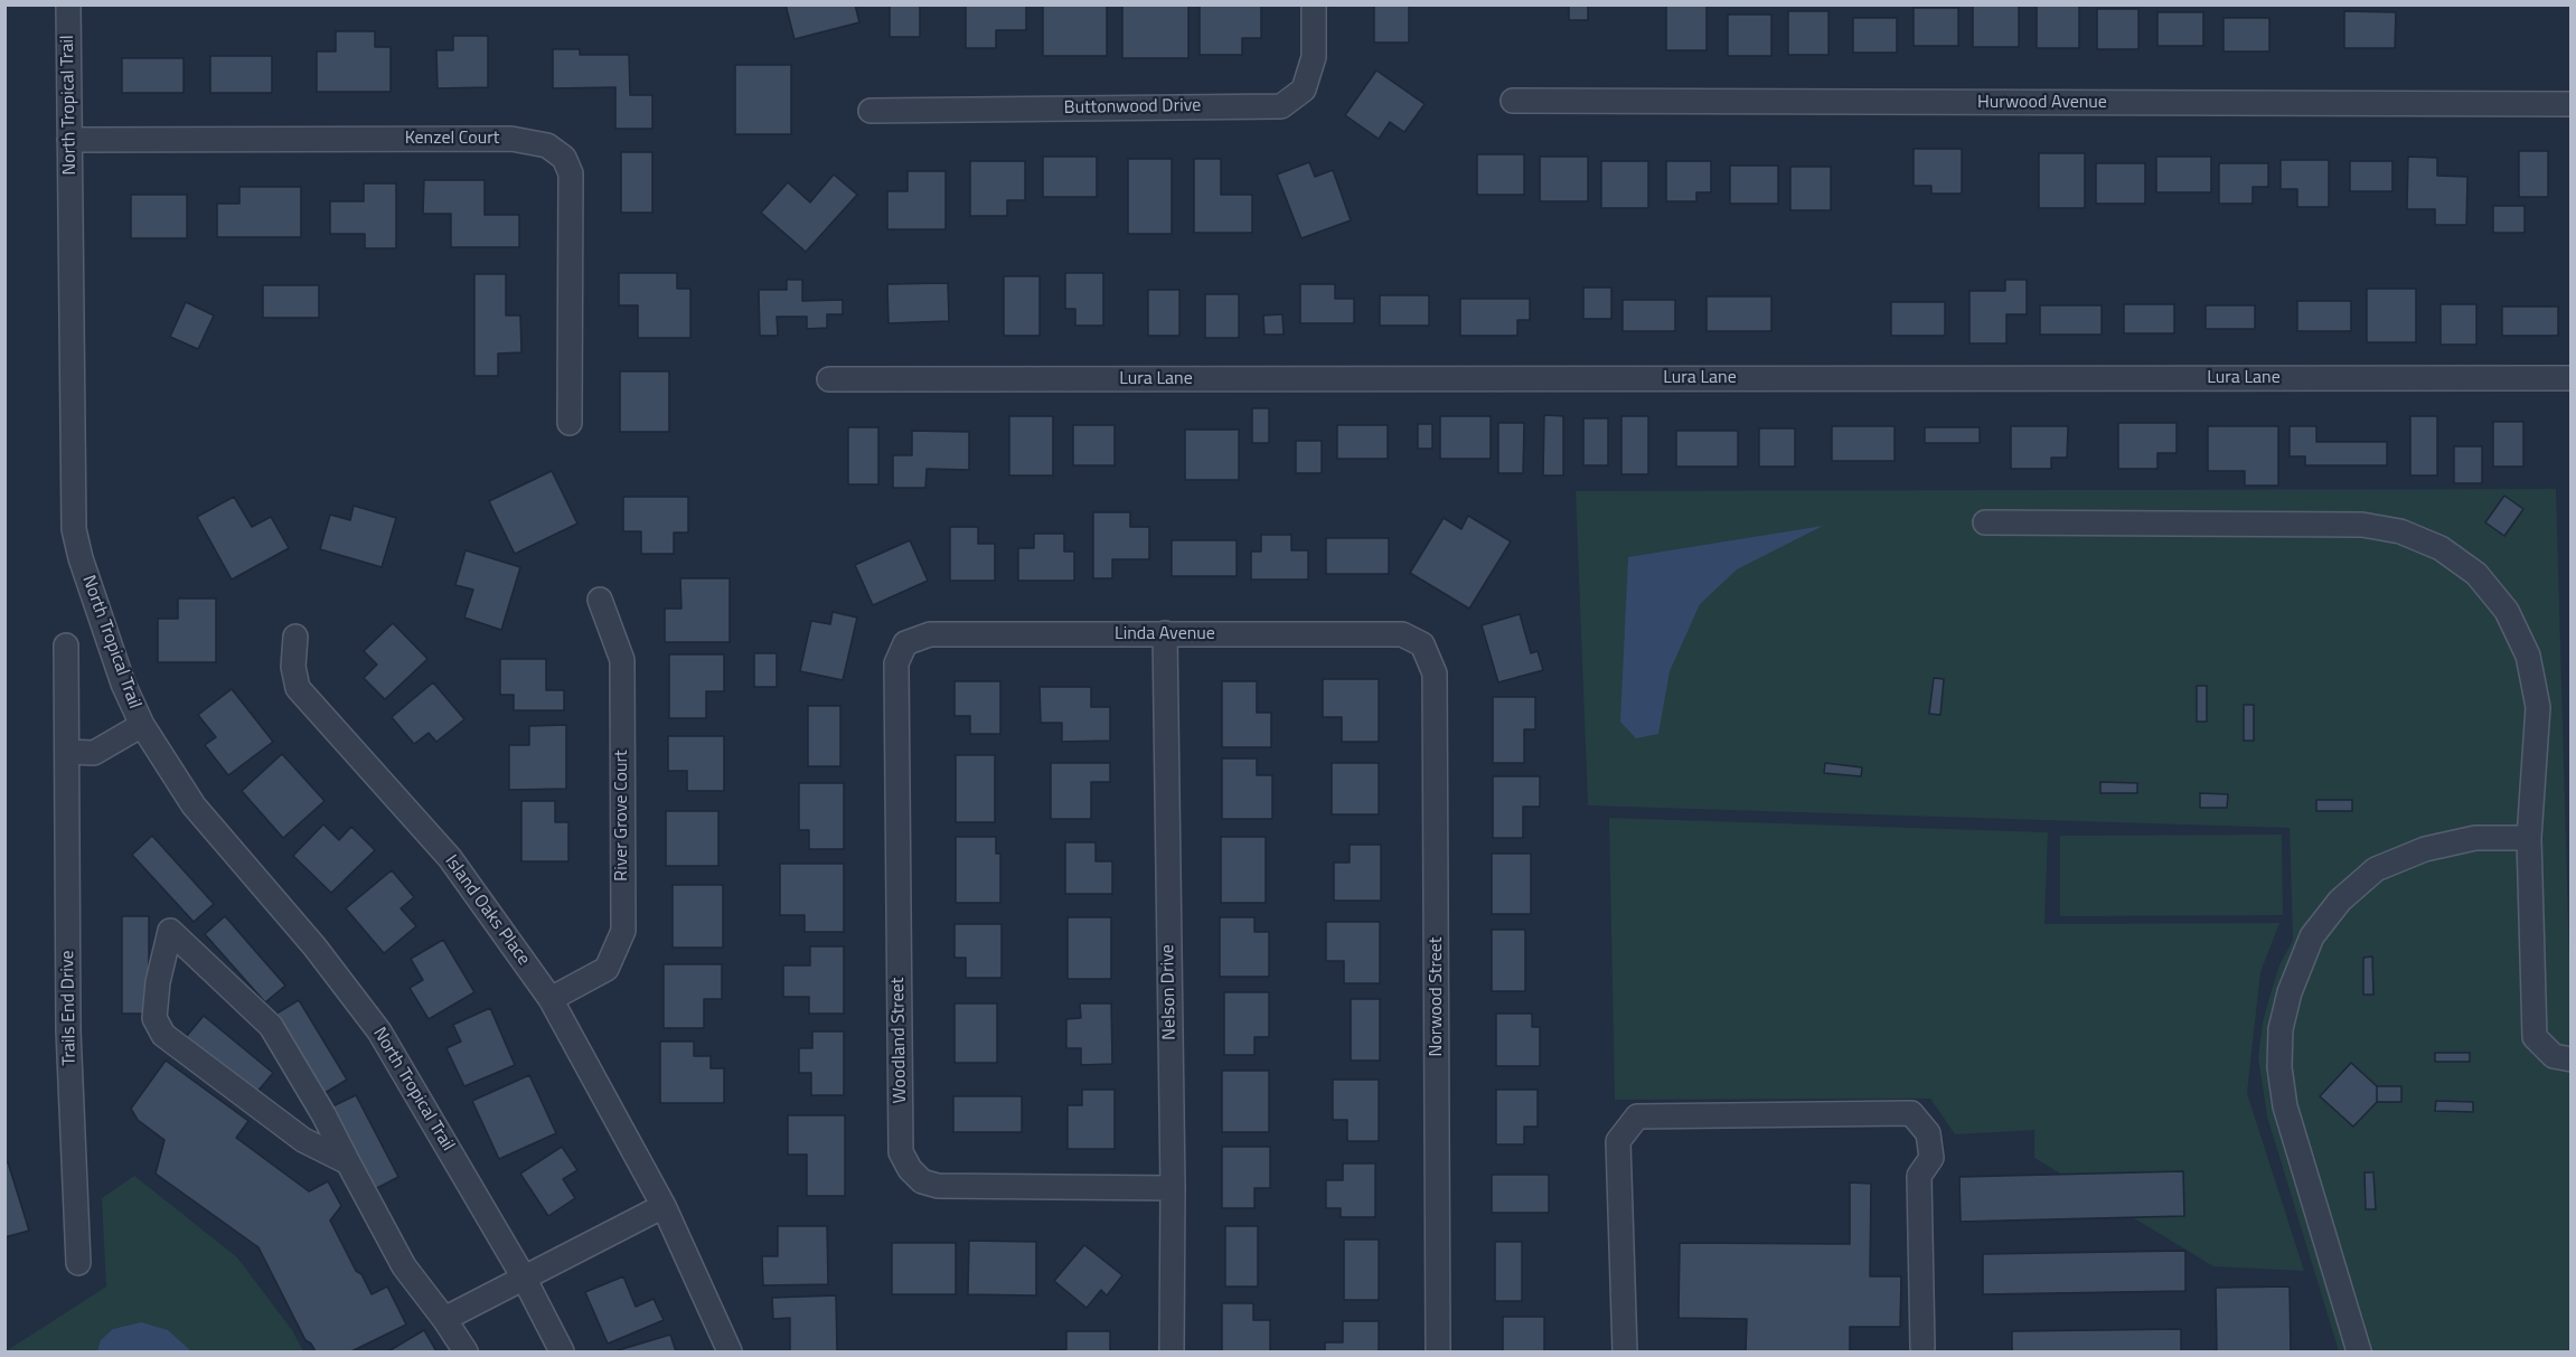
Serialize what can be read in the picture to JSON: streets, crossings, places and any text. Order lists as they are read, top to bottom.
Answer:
{
  "streets": {
    "street": [
      "Hurwood Avenue",
      "North Tropical Trail",
      "Buttonwood Drive",
      "Kenzel Court",
      "Lura Lane",
      "Linda Avenue",
      "River Grove Court",
      "Island Oaks Place",
      "Nelson Drive",
      "Norwood Street",
      "Trails End Drive",
      "Woodland Street"
    ]
  },
  "crossings": [
    ["North Tropical Trail", "Kenzel Court"],
    ["Linda Avenue", "Nelson Drive"],
    ["Linda Avenue", "Norwood Street"],
    ["Linda Avenue", "Woodland Street"],
    ["River Grove Court", "Island Oaks Place"],
    ["Nelson Drive", "Woodland Street"]
  ]
}
